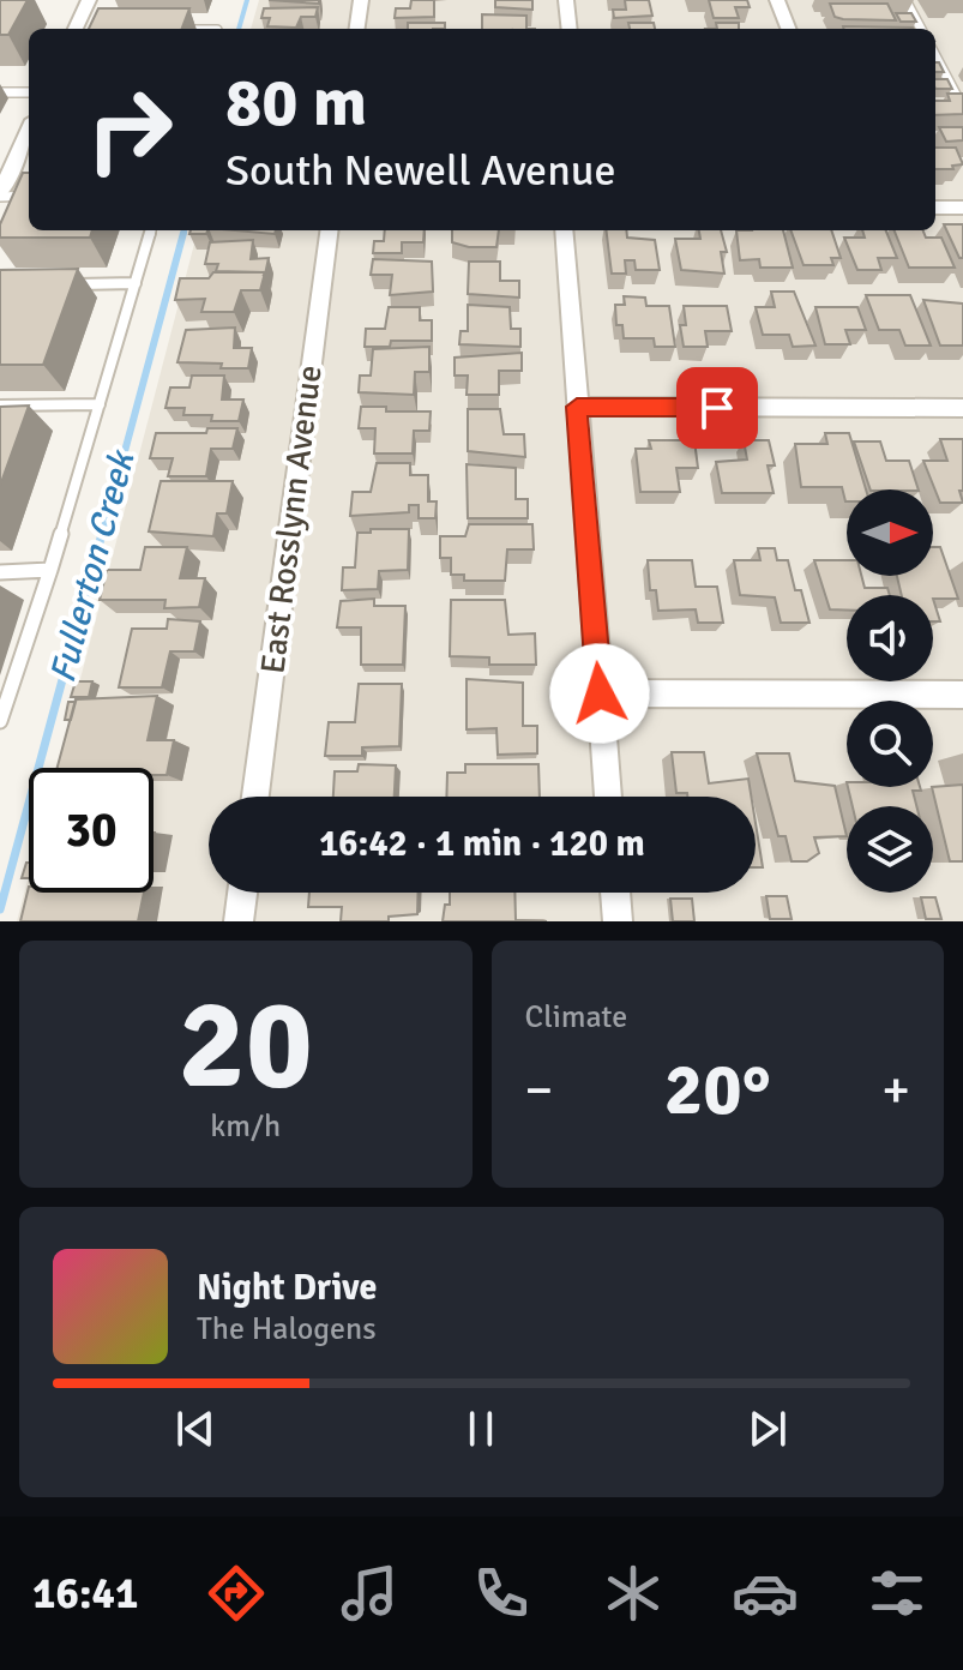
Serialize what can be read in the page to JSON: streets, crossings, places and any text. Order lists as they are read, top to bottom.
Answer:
{
  "streets": {
    "street": ["East Rosslynn Avenue"]
  },
  "water": ["Fullerton Creek"],
  "north": "right",
  "page": {
    "turn": ["80 m", "South Newell Avenue"],
    "limit": "30",
    "trip": "16:42 · 1 min · 120 m",
    "tile": [
      ["20", "km/h"],
      "Climate"
    ],
    "heat": ["−", "20°", "+"],
    "song": ["Night Drive", "The Halogens"],
    "tabs": "16:41"
  }
}
